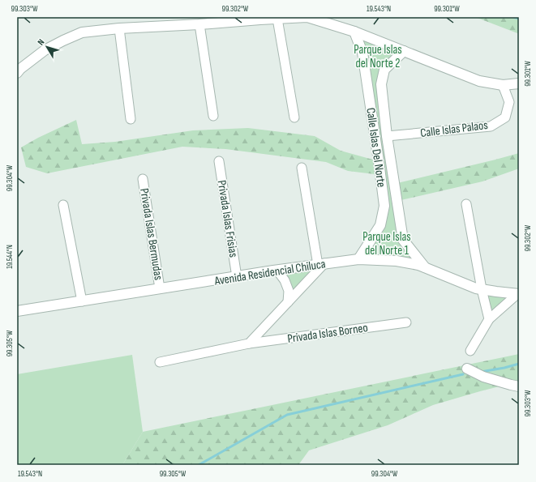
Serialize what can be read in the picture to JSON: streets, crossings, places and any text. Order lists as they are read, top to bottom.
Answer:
{
  "streets": {
    "street": [
      "Calle Islas Palaos",
      "Calle Islas Del Norte",
      "Privada Islas Frisias",
      "Privada Islas Bermudas",
      "Avenida Residencial Chiluca",
      "Privada Islas Borneo"
    ]
  },
  "crossings": [
    ["Calle Islas Palaos", "Calle Islas Del Norte"],
    ["Calle Islas Del Norte", "Avenida Residencial Chiluca"],
    ["Privada Islas Frisias", "Avenida Residencial Chiluca"],
    ["Privada Islas Bermudas", "Avenida Residencial Chiluca"]
  ],
  "parks": ["Parque Islas del Norte 2", "Parque Islas del Norte 1"],
  "north": "top left",
  "coordinates": [
    "99.303°W",
    "99.302°W",
    "19.543°N",
    "99.301°W",
    "99.304°W",
    "19.544°N",
    "99.305°W"
  ]
}
